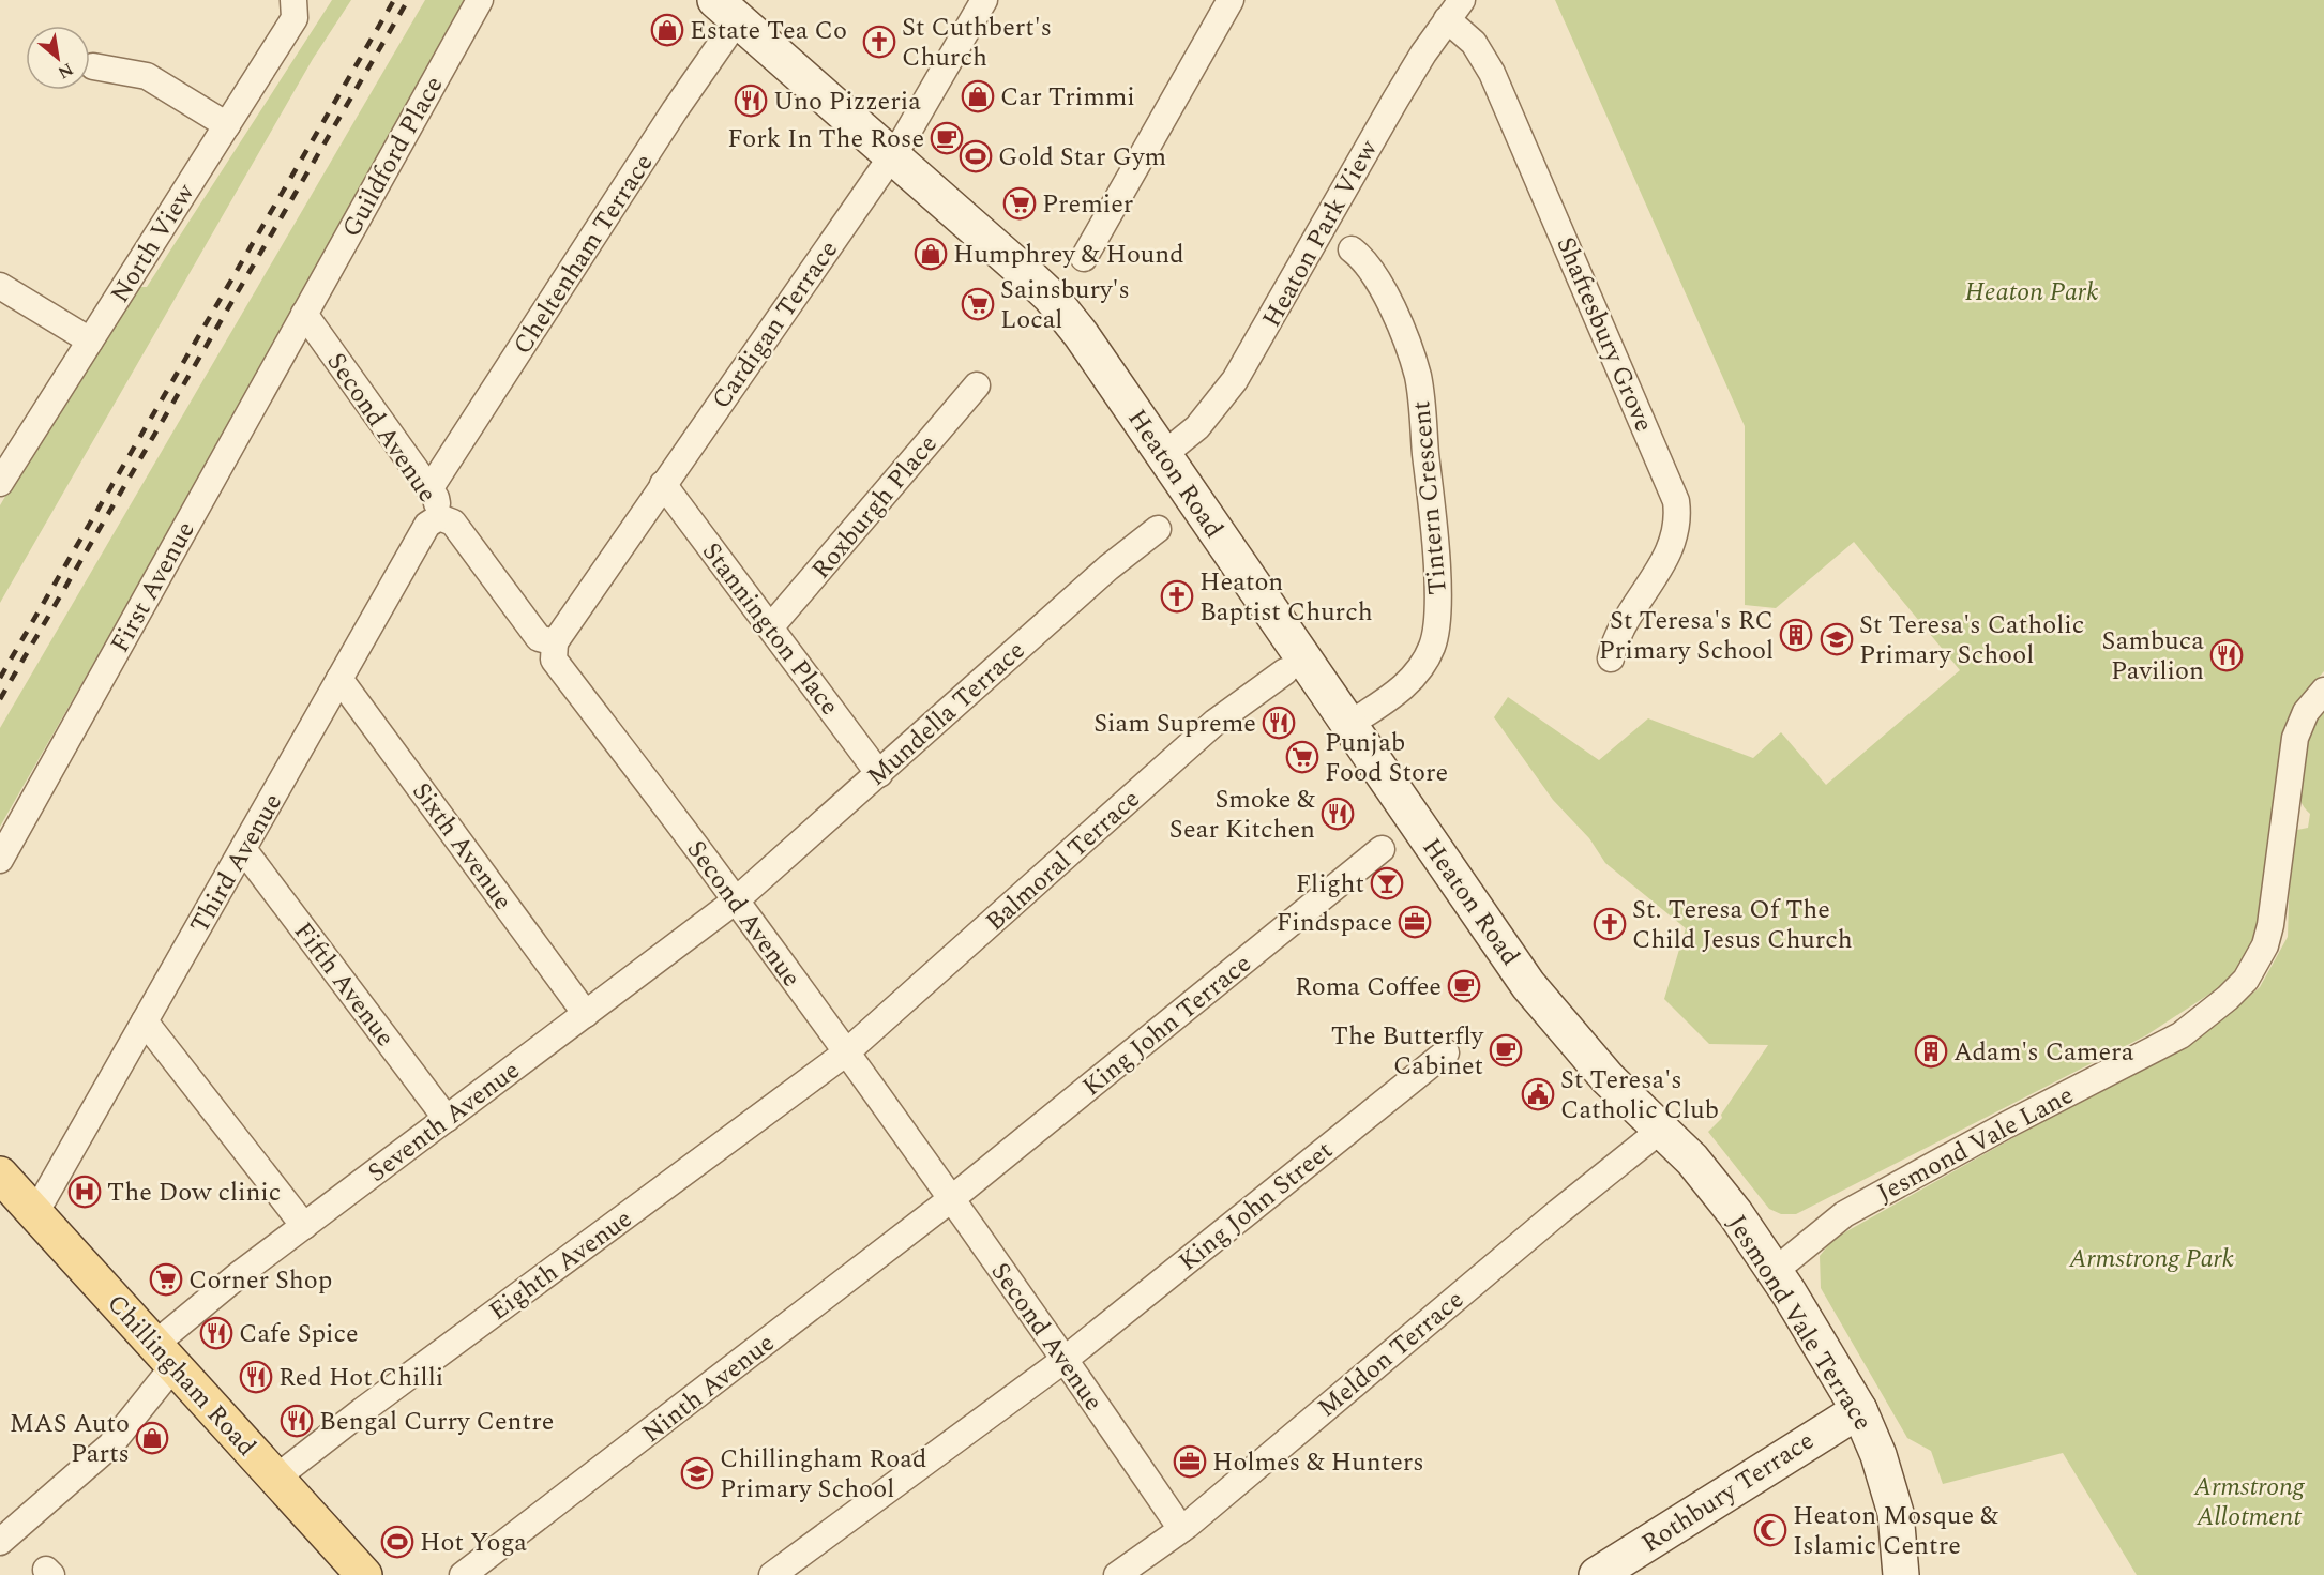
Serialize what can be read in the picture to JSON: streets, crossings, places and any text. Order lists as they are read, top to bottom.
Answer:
{
  "streets": {
    "main road": ["Chillingham Road"],
    "street": [
      "Guildford Place",
      "Heaton Park View",
      "North View",
      "Cheltenham Terrace",
      "Cardigan Terrace",
      "Shaftesbury Grove",
      "Second Avenue",
      "Heaton Road",
      "Tintern Crescent",
      "Roxburgh Place",
      "First Avenue",
      "Stannington Place",
      "Mundella Terrace",
      "Sixth Avenue",
      "Balmoral Terrace",
      "Third Avenue",
      "Fifth Avenue",
      "King John Terrace",
      "Seventh Avenue",
      "Jesmond Vale Lane",
      "King John Street",
      "Eighth Avenue",
      "Jesmond Vale Terrace",
      "Meldon Terrace",
      "Ninth Avenue",
      "Rothbury Terrace"
    ]
  },
  "crossings": [
    ["Guildford Place", "Second Avenue"],
    ["Guildford Place", "First Avenue"],
    ["Heaton Park View", "Shaftesbury Grove"],
    ["Heaton Park View", "Heaton Road"],
    ["Cheltenham Terrace", "Second Avenue"],
    ["Cheltenham Terrace", "Heaton Road"],
    ["Cardigan Terrace", "Second Avenue"],
    ["Cardigan Terrace", "Heaton Road"],
    ["Cardigan Terrace", "Stannington Place"],
    ["Second Avenue", "First Avenue"],
    ["Second Avenue", "Mundella Terrace"],
    ["Second Avenue", "Balmoral Terrace"],
    ["Second Avenue", "Third Avenue"],
    ["Second Avenue", "King John Terrace"],
    ["Second Avenue", "Seventh Avenue"],
    ["Second Avenue", "King John Street"],
    ["Second Avenue", "Eighth Avenue"],
    ["Second Avenue", "Meldon Terrace"],
    ["Second Avenue", "Ninth Avenue"],
    ["Heaton Road", "Tintern Crescent"],
    ["Heaton Road", "Jesmond Vale Terrace"],
    ["Heaton Road", "Meldon Terrace"],
    ["Roxburgh Place", "Stannington Place"],
    ["Stannington Place", "Mundella Terrace"],
    ["Mundella Terrace", "Seventh Avenue"],
    ["Sixth Avenue", "Third Avenue"],
    ["Sixth Avenue", "Seventh Avenue"],
    ["Balmoral Terrace", "Eighth Avenue"],
    ["Third Avenue", "Fifth Avenue"],
    ["Third Avenue", "Chillingham Road"],
    ["Fifth Avenue", "Seventh Avenue"],
    ["King John Terrace", "Ninth Avenue"],
    ["Seventh Avenue", "Chillingham Road"],
    ["Jesmond Vale Lane", "Jesmond Vale Terrace"],
    ["Eighth Avenue", "Chillingham Road"],
    ["Jesmond Vale Terrace", "Meldon Terrace"],
    ["Jesmond Vale Terrace", "Rothbury Terrace"]
  ],
  "parks": ["Heaton Park", "Armstrong Park", "Armstrong Allotment"],
  "places": {
    "shop": [
      "Estate Tea Co",
      "Car Trimmi",
      "Humphrey & Hound",
      "MAS Auto Parts"
    ],
    "church": ["St Cuthbert's Church", "Heaton Baptist Church", "St. Teresa Of The Child Jesus Church"],
    "restaurant": [
      "Uno Pizzeria",
      "Sambuca Pavilion",
      "Siam Supreme",
      "Smoke & Sear Kitchen",
      "Cafe Spice",
      "Red Hot Chilli",
      "Bengal Curry Centre"
    ],
    "cafe": ["Fork In The Rose", "Roma Coffee", "The Butterfly Cabinet"],
    "sports": ["Gold Star Gym", "Hot Yoga"],
    "supermarket": [
      "Premier",
      "Sainsbury's Local",
      "Punjab Food Store",
      "Corner Shop"
    ],
    "building": ["St Teresa's RC Primary School", "Adam's Camera"],
    "school or university": ["St Teresa's Catholic Primary School", "Chillingham Road Primary School"],
    "bar": ["Flight"],
    "office": ["Findspace", "Holmes & Hunters"],
    "public building": ["St Teresa's Catholic Club"],
    "hospital": ["The Dow clinic"],
    "mosque": ["Heaton Mosque & Islamic Centre"]
  },
  "north": "bottom right"
}
